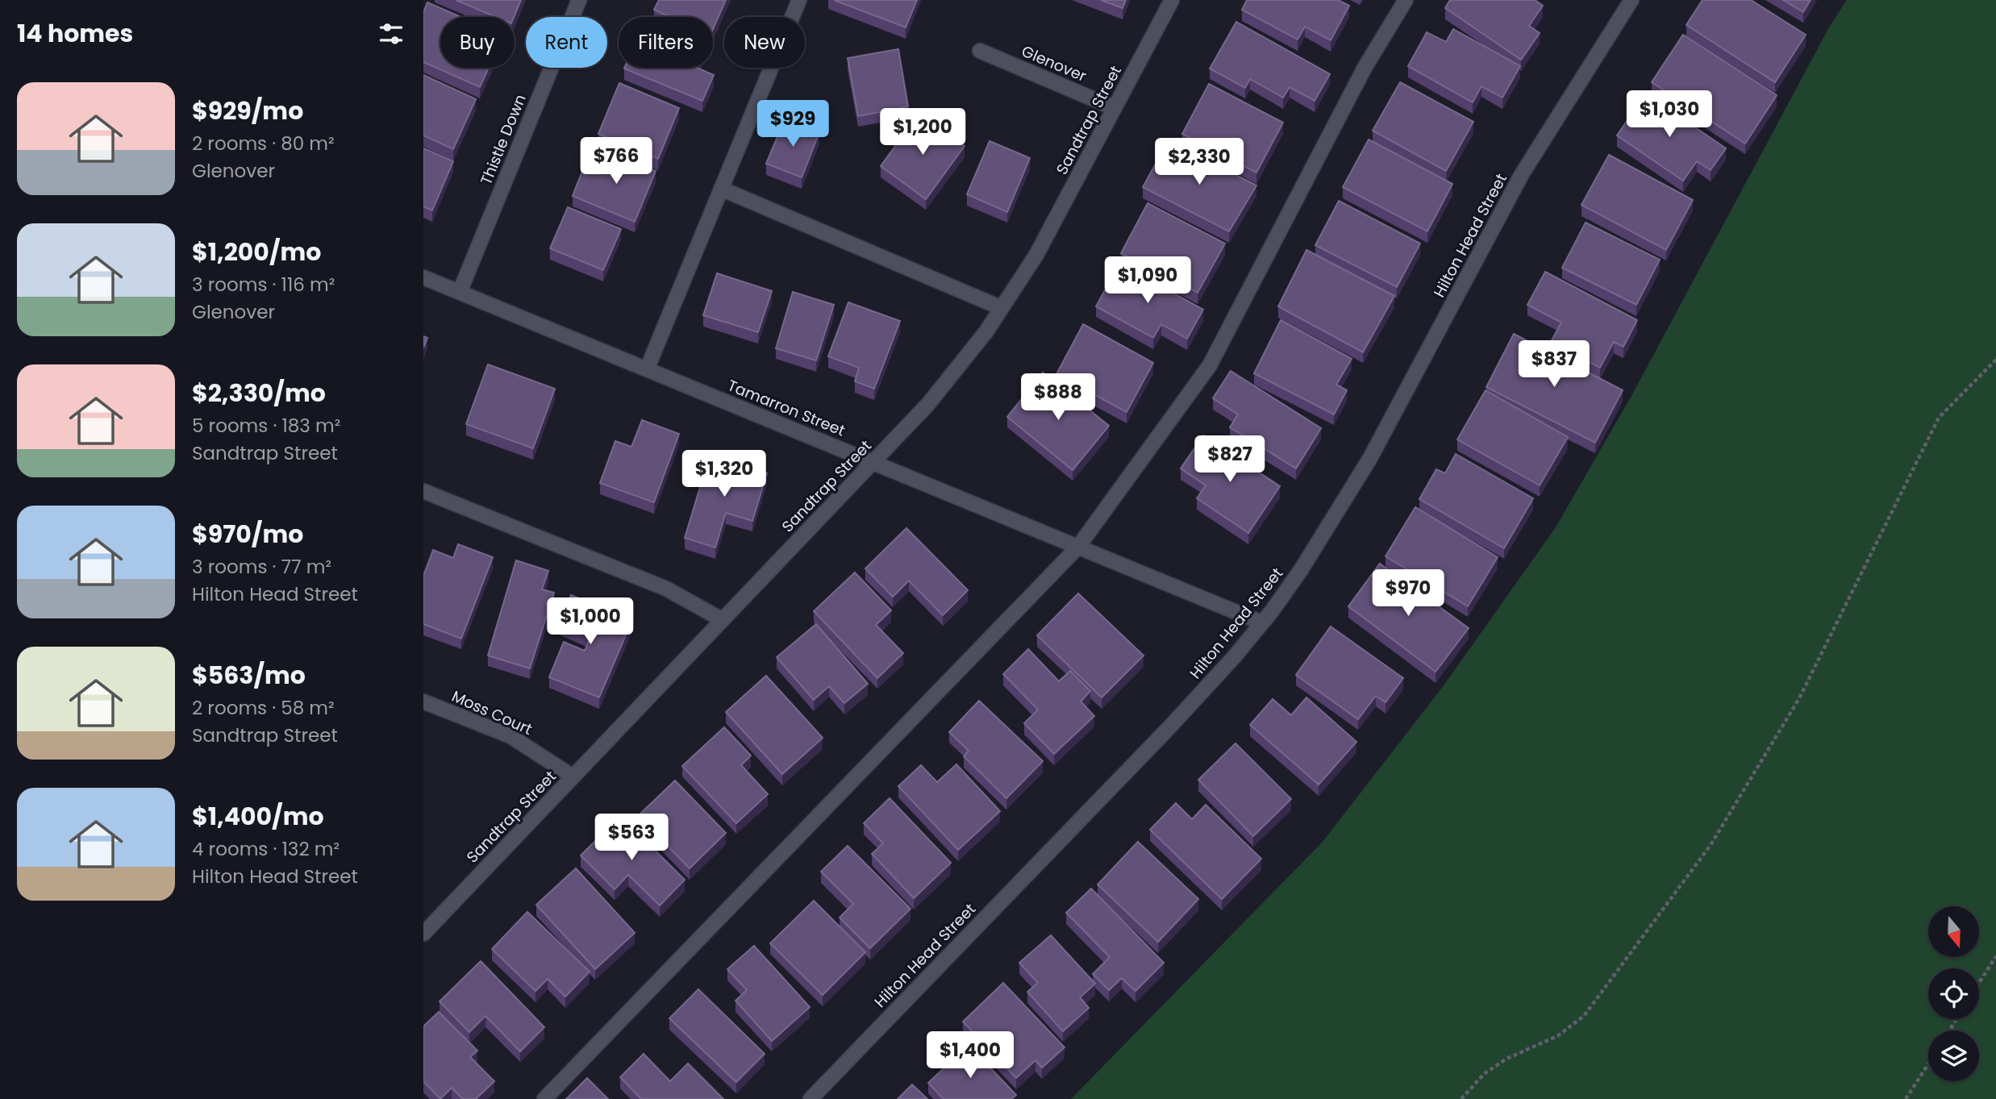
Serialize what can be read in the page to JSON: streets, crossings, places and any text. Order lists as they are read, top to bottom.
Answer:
{
  "streets": {
    "street": [
      "Glenover",
      "Sandtrap Street",
      "Thistle Down",
      "Hilton Head Street",
      "Tamarron Street",
      "Moss Court"
    ]
  },
  "crossings": [
    ["Glenover", "Sandtrap Street"],
    ["Sandtrap Street", "Tamarron Street"],
    ["Sandtrap Street", "Moss Court"],
    ["Thistle Down", "Tamarron Street"],
    ["Hilton Head Street", "Tamarron Street"]
  ],
  "north": "bottom",
  "page": {
    "heading": "14 homes",
    "chip": [
      "Buy",
      "Rent",
      "Filters",
      "New"
    ],
    "list": [
      {
        "name": "$929/mo",
        "note": "2 rooms · 80 m² · Glenover"
      },
      {
        "name": "$1,200/mo",
        "note": "3 rooms · 116 m² · Glenover"
      },
      {
        "name": "$2,330/mo",
        "note": "5 rooms · 183 m² · Sandtrap Street"
      },
      {
        "name": "$970/mo",
        "note": "3 rooms · 77 m² · Hilton Head Street"
      },
      {
        "name": "$563/mo",
        "note": "2 rooms · 58 m² · Sandtrap Street"
      },
      {
        "name": "$1,400/mo",
        "note": "4 rooms · 132 m² · Hilton Head Street"
      }
    ],
    "price": [
      "$1,030",
      "$929",
      "$1,200",
      "$766",
      "$2,330",
      "$1,090",
      "$837",
      "$888",
      "$827",
      "$1,320",
      "$970",
      "$1,000",
      "$563",
      "$1,400"
    ]
  }
}
